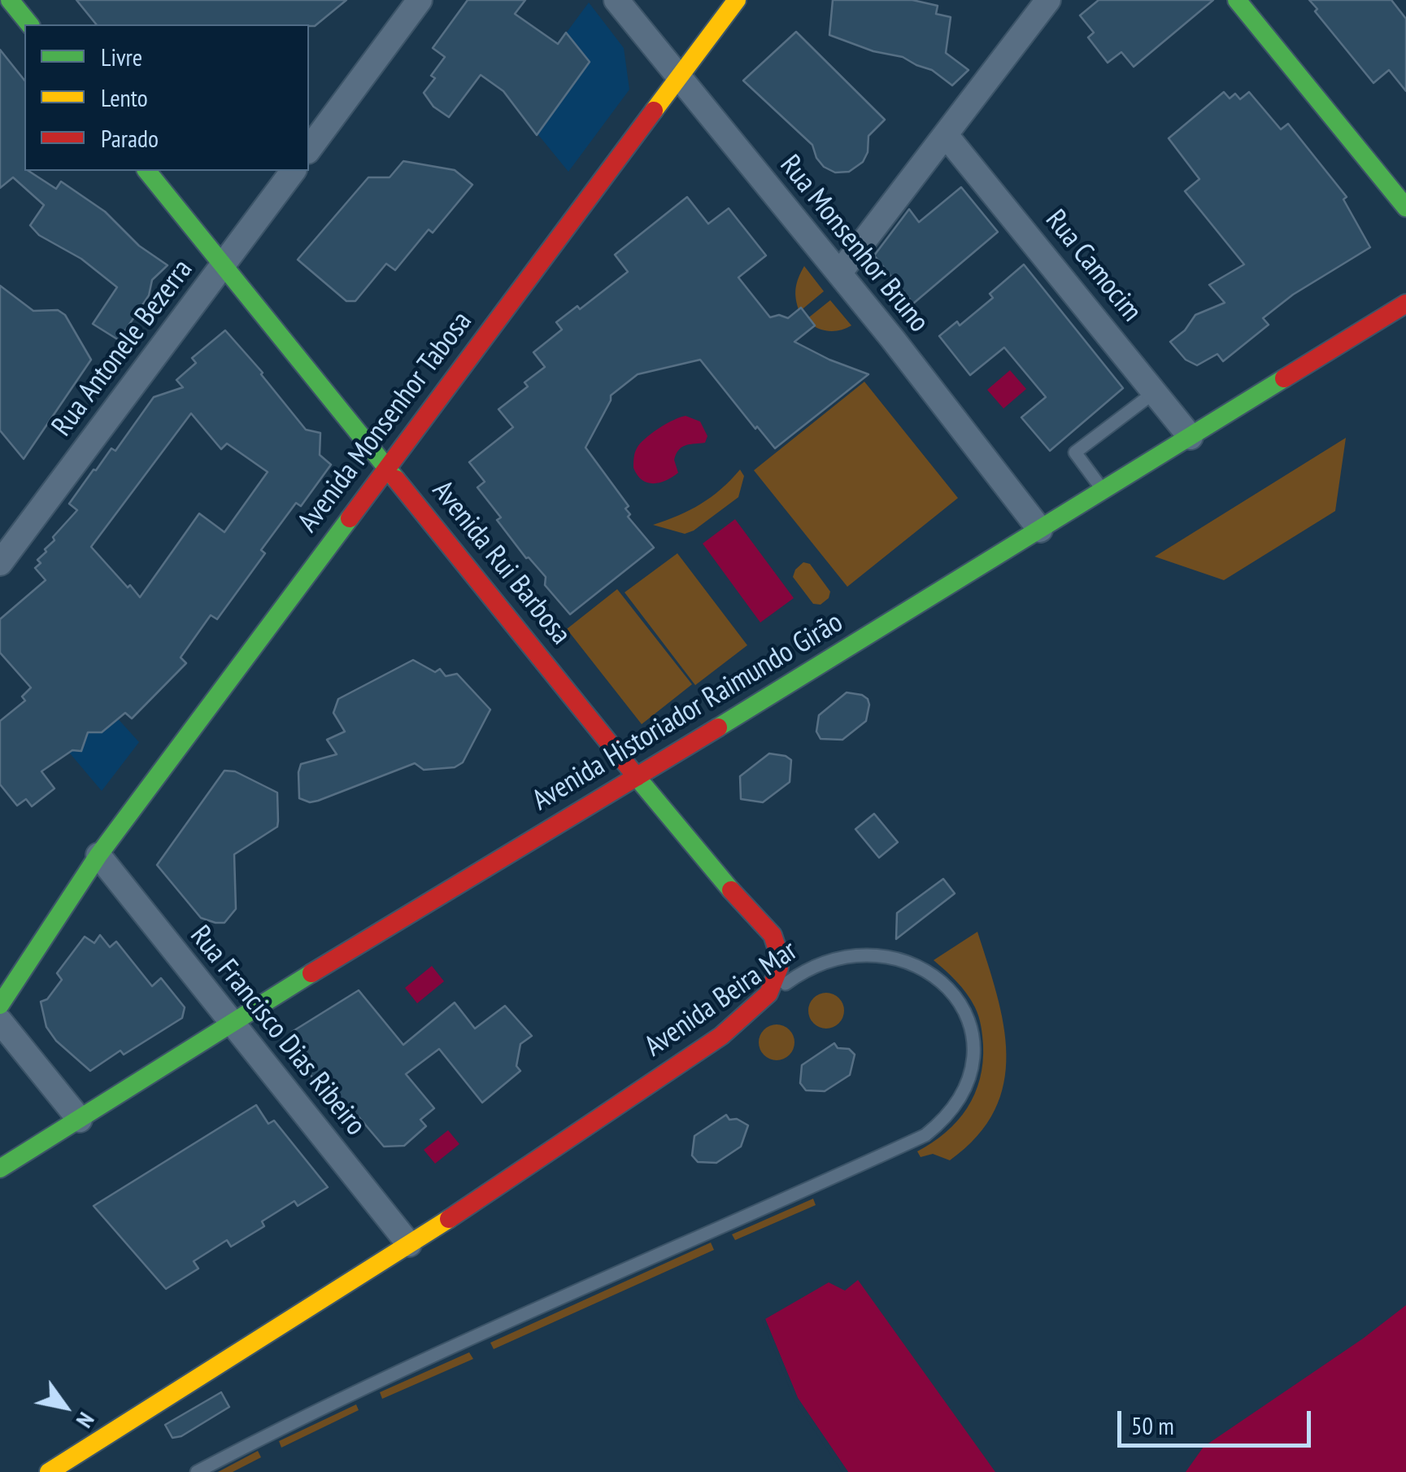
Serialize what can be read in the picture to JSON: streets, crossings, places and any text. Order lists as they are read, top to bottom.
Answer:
{
  "streets": {
    "main road": [
      "Avenida Monsenhor Tabosa",
      "Avenida Rui Barbosa",
      "Avenida Historiador Raimundo Girão",
      "Avenida Beira Mar"
    ],
    "street": [
      "Rua Monsenhor Bruno",
      "Rua Camocim",
      "Rua Antonele Bezerra",
      "Rua Francisco Dias Ribeiro"
    ]
  },
  "crossings": [
    ["Rua Monsenhor Bruno", "Avenida Monsenhor Tabosa"],
    ["Rua Monsenhor Bruno", "Avenida Historiador Raimundo Girão"],
    ["Rua Camocim", "Avenida Historiador Raimundo Girão"],
    ["Rua Antonele Bezerra", "Avenida Rui Barbosa"],
    ["Avenida Monsenhor Tabosa", "Avenida Rui Barbosa"],
    ["Avenida Monsenhor Tabosa", "Rua Francisco Dias Ribeiro"],
    ["Avenida Rui Barbosa", "Avenida Historiador Raimundo Girão"],
    ["Avenida Rui Barbosa", "Avenida Beira Mar"],
    ["Avenida Historiador Raimundo Girão", "Rua Francisco Dias Ribeiro"],
    ["Avenida Beira Mar", "Rua Francisco Dias Ribeiro"]
  ],
  "legend": ["Livre", "Lento", "Parado"],
  "scale_bar": "50 m",
  "north": "bottom right"
}
